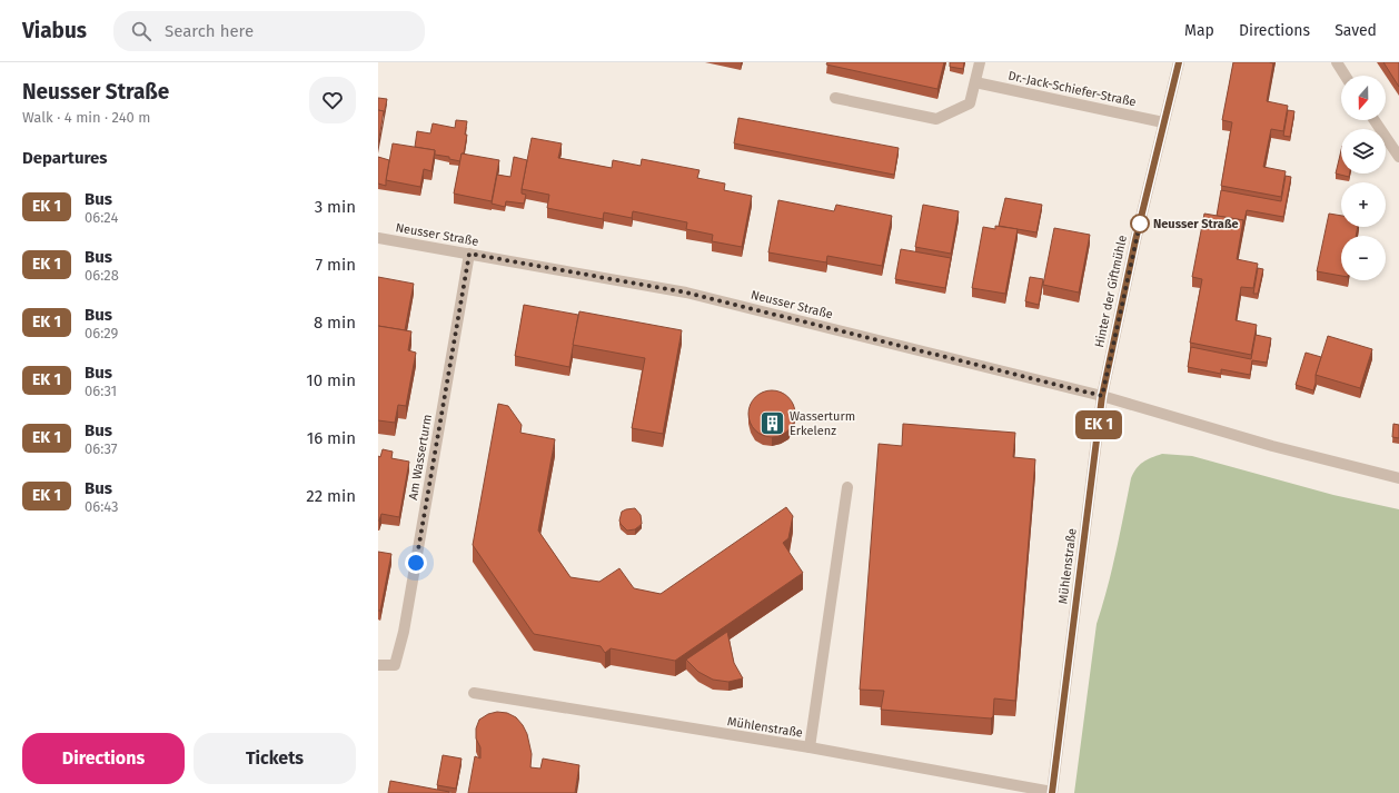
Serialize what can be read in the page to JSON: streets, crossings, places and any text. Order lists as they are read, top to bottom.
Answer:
{
  "streets": {
    "street": [
      "Dr.-Jack-Schiefer-Straße",
      "Neusser Straße",
      "Hinter der Giftmühle",
      "Am Wasserturm",
      "Mühlenstraße"
    ]
  },
  "crossings": [
    ["Dr.-Jack-Schiefer-Straße", "Hinter der Giftmühle"],
    ["Neusser Straße", "Hinter der Giftmühle"],
    ["Neusser Straße", "Am Wasserturm"],
    ["Neusser Straße", "Mühlenstraße"],
    ["Hinter der Giftmühle", "Mühlenstraße"]
  ],
  "places": {
    "other": ["Neusser Straße"],
    "building": ["Wasserturm Erkelenz"]
  },
  "north": "bottom",
  "page": {
    "header": "Viabus",
    "search": "Search here",
    "nav": ["Map", "Directions", "Saved"],
    "heading": [
      ["Neusser Straße", "Walk · 4 min · 240 m"],
      "Departures"
    ],
    "on_map": "EK 1",
    "map_buttons": ["+", "−"],
    "list": [
      {
        "mark": "EK 1",
        "name": "Bus",
        "note": "06:24",
        "value": "3 min"
      },
      {
        "mark": "EK 1",
        "name": "Bus",
        "note": "06:28",
        "value": "7 min"
      },
      {
        "mark": "EK 1",
        "name": "Bus",
        "note": "06:29",
        "value": "8 min"
      },
      {
        "mark": "EK 1",
        "name": "Bus",
        "note": "06:31",
        "value": "10 min"
      },
      {
        "mark": "EK 1",
        "name": "Bus",
        "note": "06:37",
        "value": "16 min"
      },
      {
        "mark": "EK 1",
        "name": "Bus",
        "note": "06:43",
        "value": "22 min"
      }
    ],
    "buttons": ["Directions", "Tickets"]
  }
}
